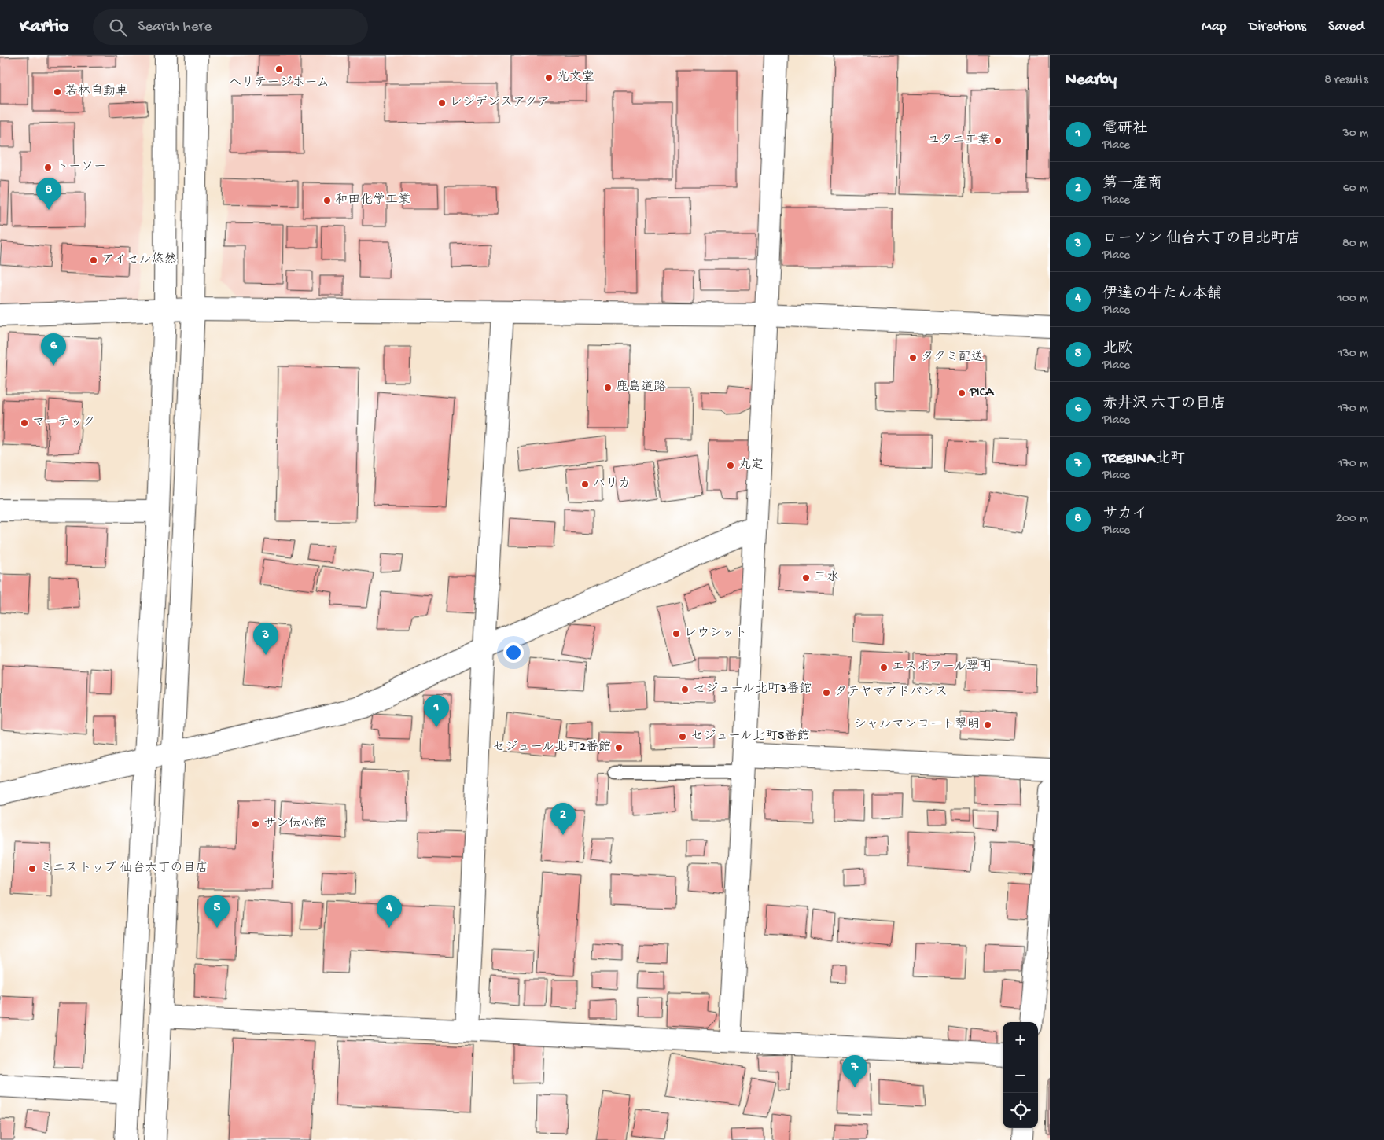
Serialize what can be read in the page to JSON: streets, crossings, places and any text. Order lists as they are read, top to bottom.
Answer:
{
  "places": [
    "ヘリテージホーム",
    "光文堂",
    "若林自動車",
    "レジデンスアクア",
    "ユタニ工業",
    "トーソー",
    "和田化学工業",
    "アイセル悠然",
    "タクミ配送",
    "鹿島道路",
    "PICA",
    "マーテック",
    "丸定",
    "ハリカ",
    "三水",
    "レウシット",
    "エスポワール翠明",
    "セジュール北町3番館",
    "タテヤマアドバンス",
    "シャルマンコート翠明",
    "セジュール北町5番館",
    "セジュール北町2番館",
    "サン伝心館",
    "ミニストップ 仙台六丁の目店"
  ],
  "page": {
    "header": "Kartio",
    "search": "Search here",
    "nav": ["Map", "Directions", "Saved"],
    "heading": ["Nearby", "8 results"],
    "list": [
      {
        "mark": "1",
        "name": "電研社",
        "note": "Place",
        "value": "30 m"
      },
      {
        "mark": "2",
        "name": "第一産商",
        "note": "Place",
        "value": "60 m"
      },
      {
        "mark": "3",
        "name": "ローソン 仙台六丁の目北町店",
        "note": "Place",
        "value": "80 m"
      },
      {
        "mark": "4",
        "name": "伊達の牛たん本舗",
        "note": "Place",
        "value": "100 m"
      },
      {
        "mark": "5",
        "name": "北欧",
        "note": "Place",
        "value": "130 m"
      },
      {
        "mark": "6",
        "name": "赤井沢 六丁の目店",
        "note": "Place",
        "value": "170 m"
      },
      {
        "mark": "7",
        "name": "TREBINA北町",
        "note": "Place",
        "value": "170 m"
      },
      {
        "mark": "8",
        "name": "サカイ",
        "note": "Place",
        "value": "200 m"
      }
    ],
    "pins": [
      "8",
      "6",
      "3",
      "1",
      "2",
      "4",
      "5",
      "7"
    ],
    "map_buttons": ["+", "−"]
  }
}
